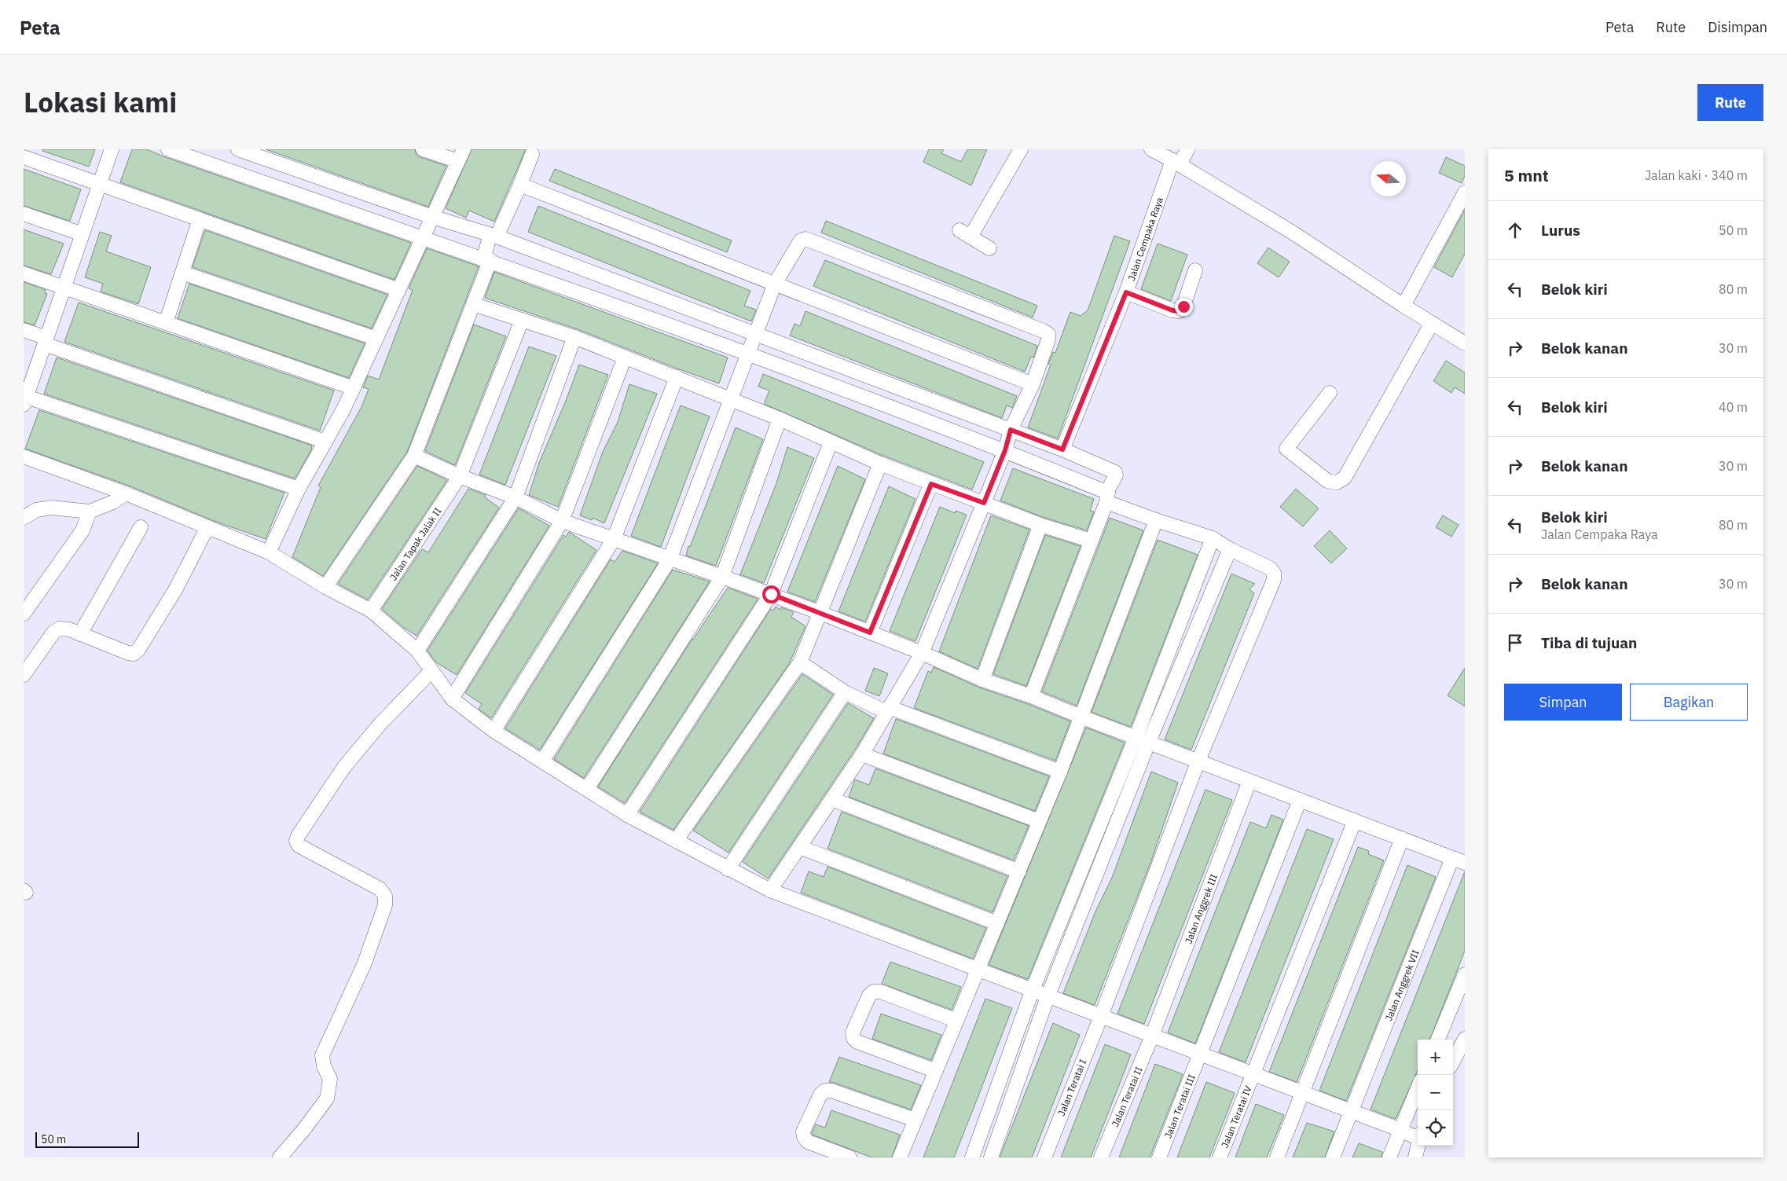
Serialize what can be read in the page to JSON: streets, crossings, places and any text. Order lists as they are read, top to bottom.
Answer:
{
  "streets": {
    "street": [
      "Jalan Cempaka Raya",
      "Jalan Tapak Jalak II",
      "Jalan Anggrek III",
      "Jalan Anggrek VII",
      "Jalan Teratai I",
      "Jalan Teratai II",
      "Jalan Teratai III",
      "Jalan Teratai IV"
    ]
  },
  "crossings": [
    ["Jalan Anggrek III", "Jalan Teratai II"]
  ],
  "scale_bar": "50 m",
  "north": "left",
  "page": {
    "header": "Peta",
    "nav": ["Peta", "Rute", "Disimpan"],
    "title": "Lokasi kami",
    "buttons": [
      "Rute",
      ["Simpan", "Bagikan"]
    ],
    "heading": ["5 mnt", "Jalan kaki · 340 m"],
    "list": [
      ["Lurus", "50 m"],
      ["Belok kiri", "80 m"],
      ["Belok kanan", "30 m"],
      ["Belok kiri", "40 m"],
      ["Belok kanan", "30 m"],
      ["Belok kiri", "Jalan Cempaka Raya", "80 m"],
      ["Belok kanan", "30 m"],
      "Tiba di tujuan"
    ],
    "map_buttons": ["+", "−"],
    "scale": "50 m"
  }
}
